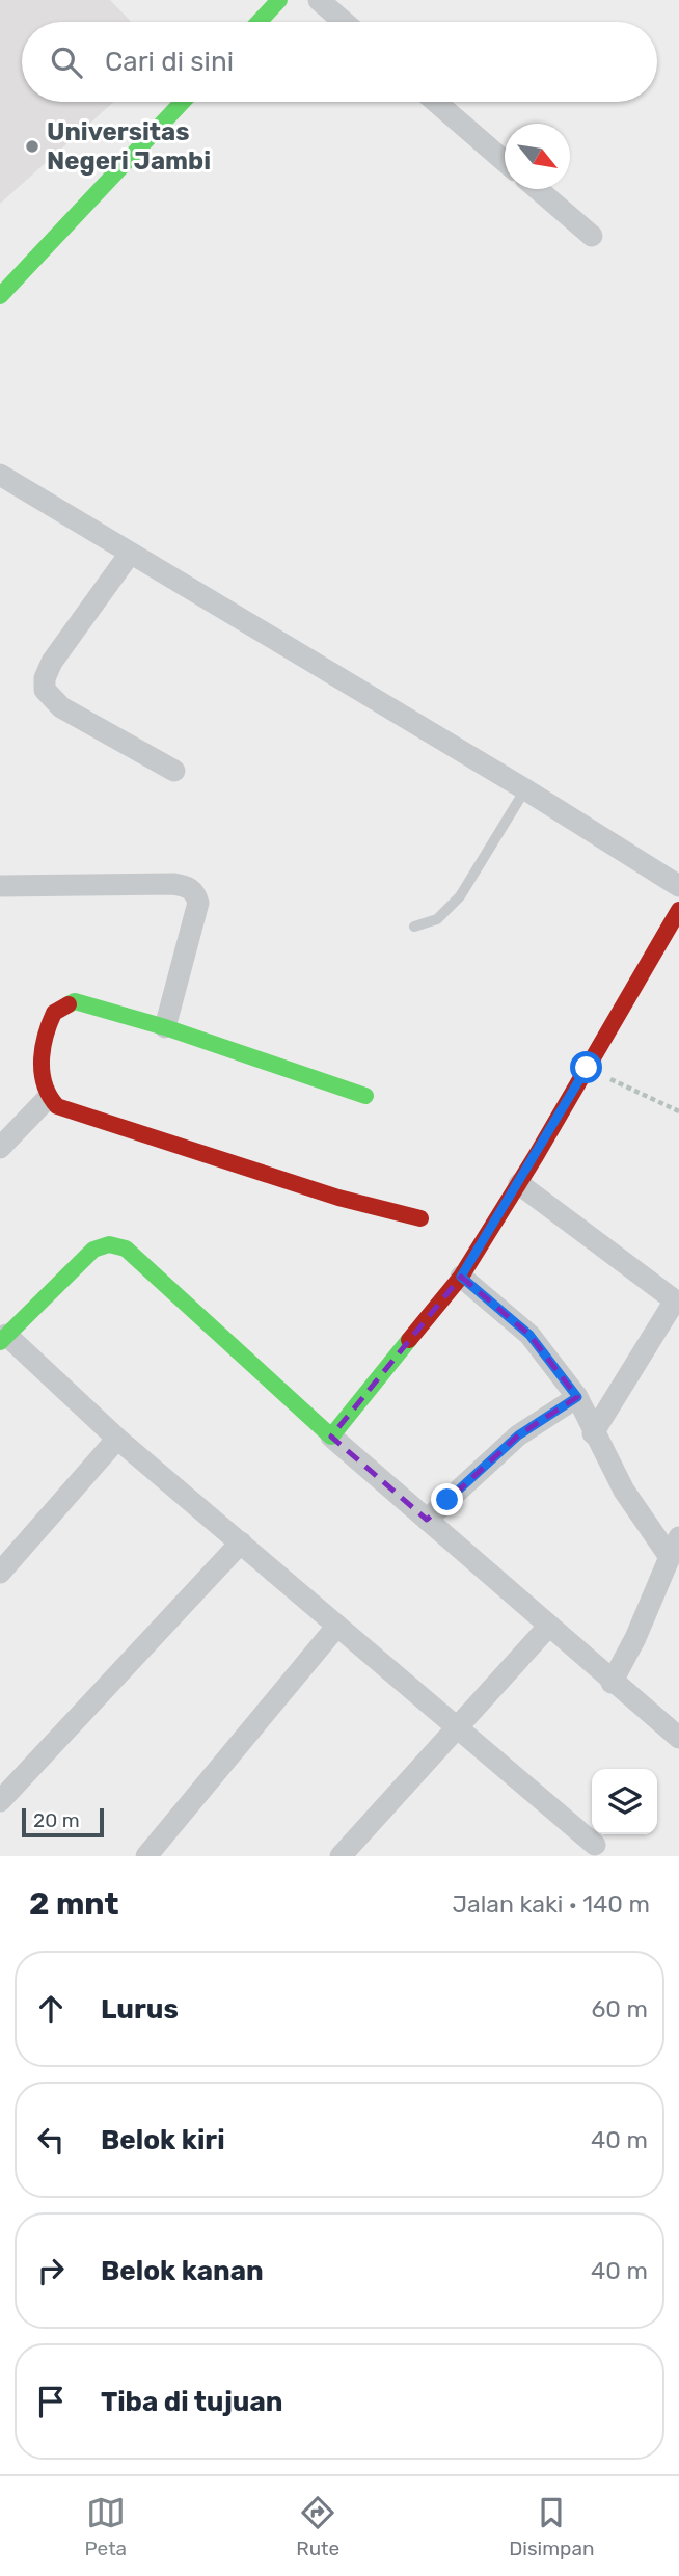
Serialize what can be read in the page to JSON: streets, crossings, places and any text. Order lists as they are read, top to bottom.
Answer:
{
  "places": ["Universitas Negeri Jambi"],
  "scale_bar": "20 m",
  "north": "bottom right",
  "page": {
    "search": "Cari di sini",
    "scale": "20 m",
    "heading": ["2 mnt", "Jalan kaki · 140 m"],
    "list": [
      ["Lurus", "60 m"],
      ["Belok kiri", "40 m"],
      ["Belok kanan", "40 m"],
      "Tiba di tujuan"
    ],
    "nav": ["Peta", "Rute", "Disimpan"]
  }
}
